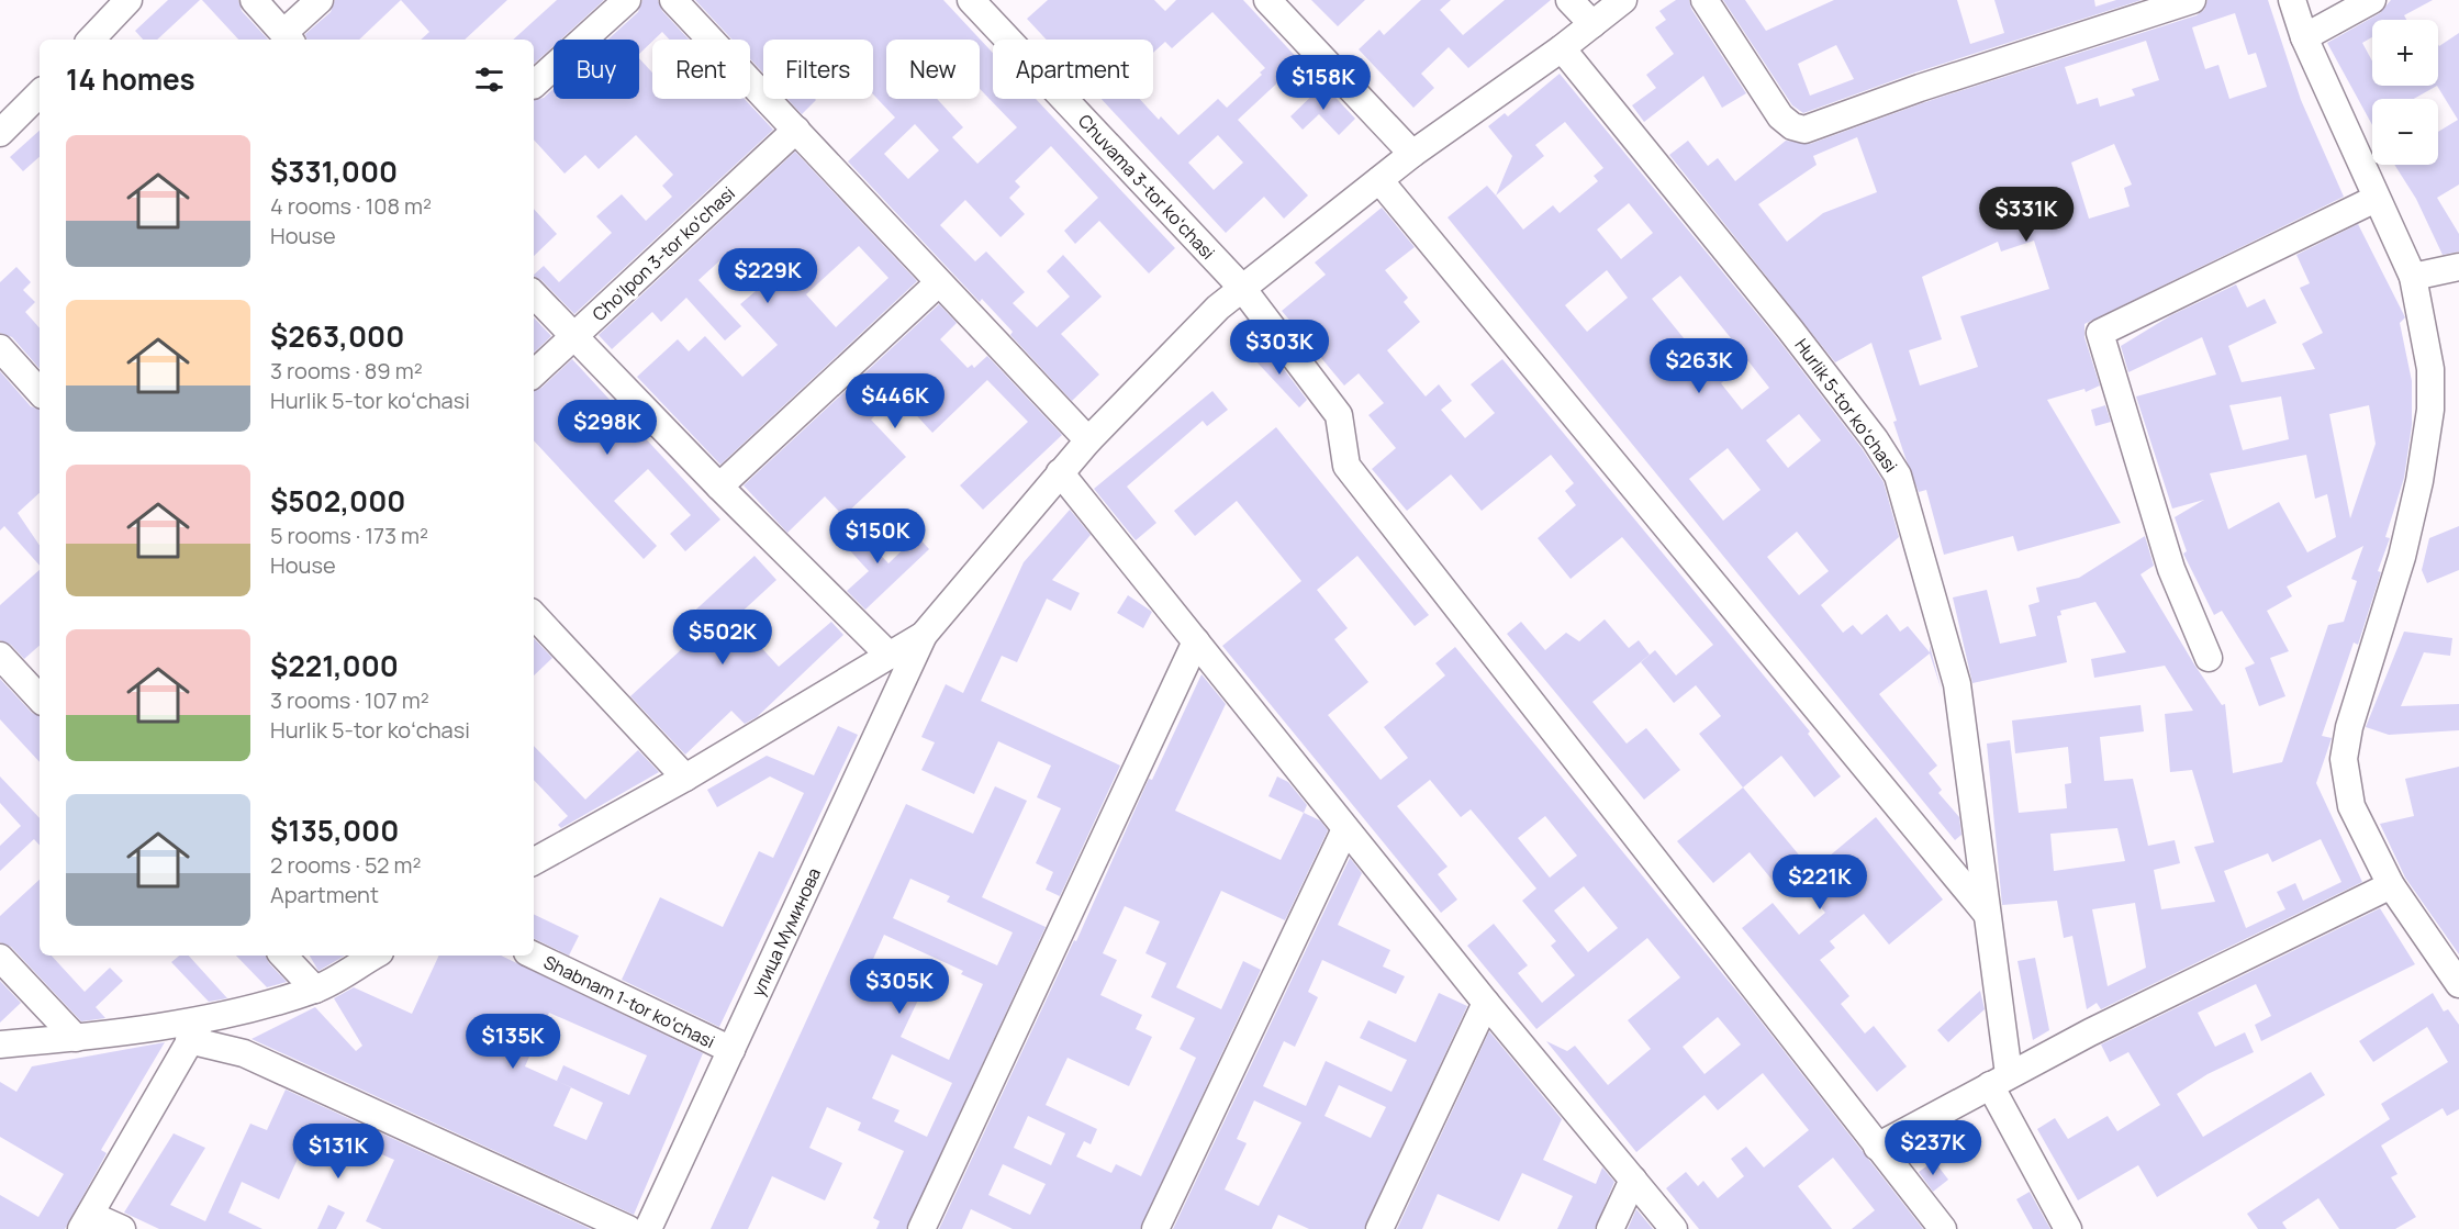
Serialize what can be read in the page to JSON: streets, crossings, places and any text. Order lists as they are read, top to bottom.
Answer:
{
  "streets": {
    "street": [
      "Chuvama 3-tor koʻchasi",
      "Cho‘lpon 3-tor koʻchasi",
      "Hurlik 5-tor koʻchasi",
      "улица Муминова",
      "Shabnam 1-tor koʻchasi"
    ]
  },
  "crossings": [
    ["улица Муминова", "Shabnam 1-tor koʻchasi"]
  ],
  "page": {
    "map_buttons": ["+", "−"],
    "chip": [
      "Buy",
      "Rent",
      "Filters",
      "New",
      "Apartment"
    ],
    "heading": "14 homes",
    "price": [
      "$158K",
      "$331K",
      "$229K",
      "$303K",
      "$263K",
      "$446K",
      "$298K",
      "$150K",
      "$502K",
      "$221K",
      "$305K",
      "$135K",
      "$237K",
      "$131K"
    ],
    "list": [
      {
        "name": "$331,000",
        "note": "4 rooms · 108 m² · House"
      },
      {
        "name": "$263,000",
        "note": "3 rooms · 89 m² · Hurlik 5-tor koʻchasi"
      },
      {
        "name": "$502,000",
        "note": "5 rooms · 173 m² · House"
      },
      {
        "name": "$221,000",
        "note": "3 rooms · 107 m² · Hurlik 5-tor koʻchasi"
      },
      {
        "name": "$135,000",
        "note": "2 rooms · 52 m² · Apartment"
      }
    ]
  }
}
